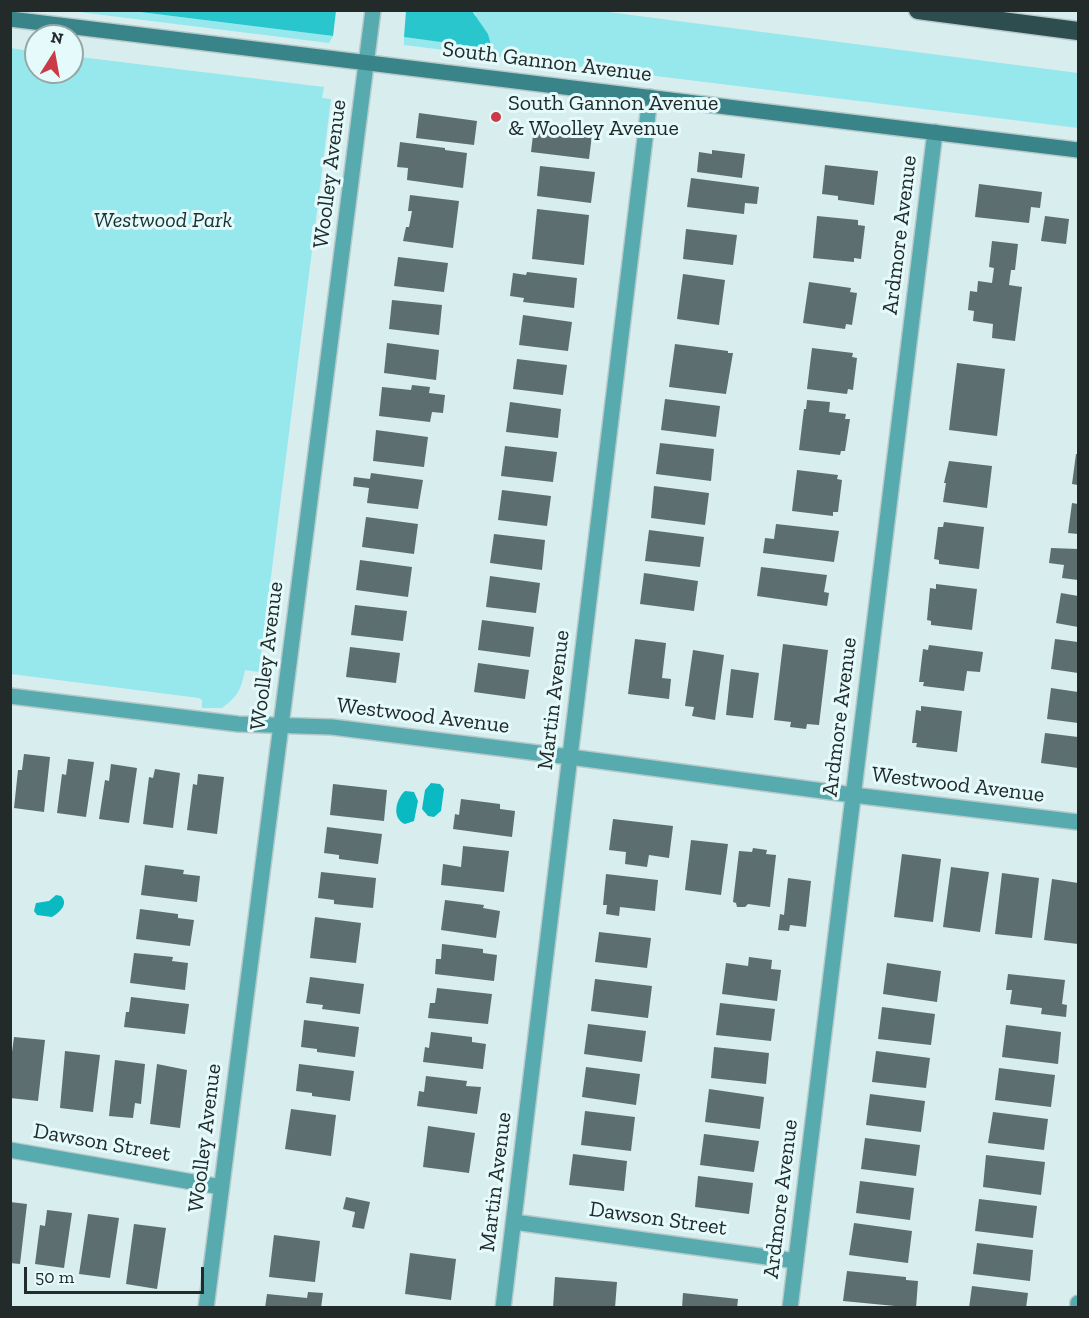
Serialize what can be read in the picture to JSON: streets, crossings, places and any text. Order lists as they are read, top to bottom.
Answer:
{
  "streets": {
    "main road": ["South Gannon Avenue"],
    "street": [
      "Woolley Avenue",
      "Ardmore Avenue",
      "Martin Avenue",
      "Westwood Avenue",
      "Dawson Street"
    ]
  },
  "crossings": [
    ["South Gannon Avenue", "Woolley Avenue"],
    ["South Gannon Avenue", "Ardmore Avenue"],
    ["South Gannon Avenue", "Martin Avenue"],
    ["Woolley Avenue", "Westwood Avenue"],
    ["Woolley Avenue", "Dawson Street"],
    ["Ardmore Avenue", "Westwood Avenue"],
    ["Ardmore Avenue", "Dawson Street"],
    ["Martin Avenue", "Westwood Avenue"],
    ["Martin Avenue", "Dawson Street"]
  ],
  "parks": ["Westwood Park"],
  "places": ["South Gannon Avenue & Woolley Avenue"],
  "scale_bar": "50 m",
  "north": "top"
}
